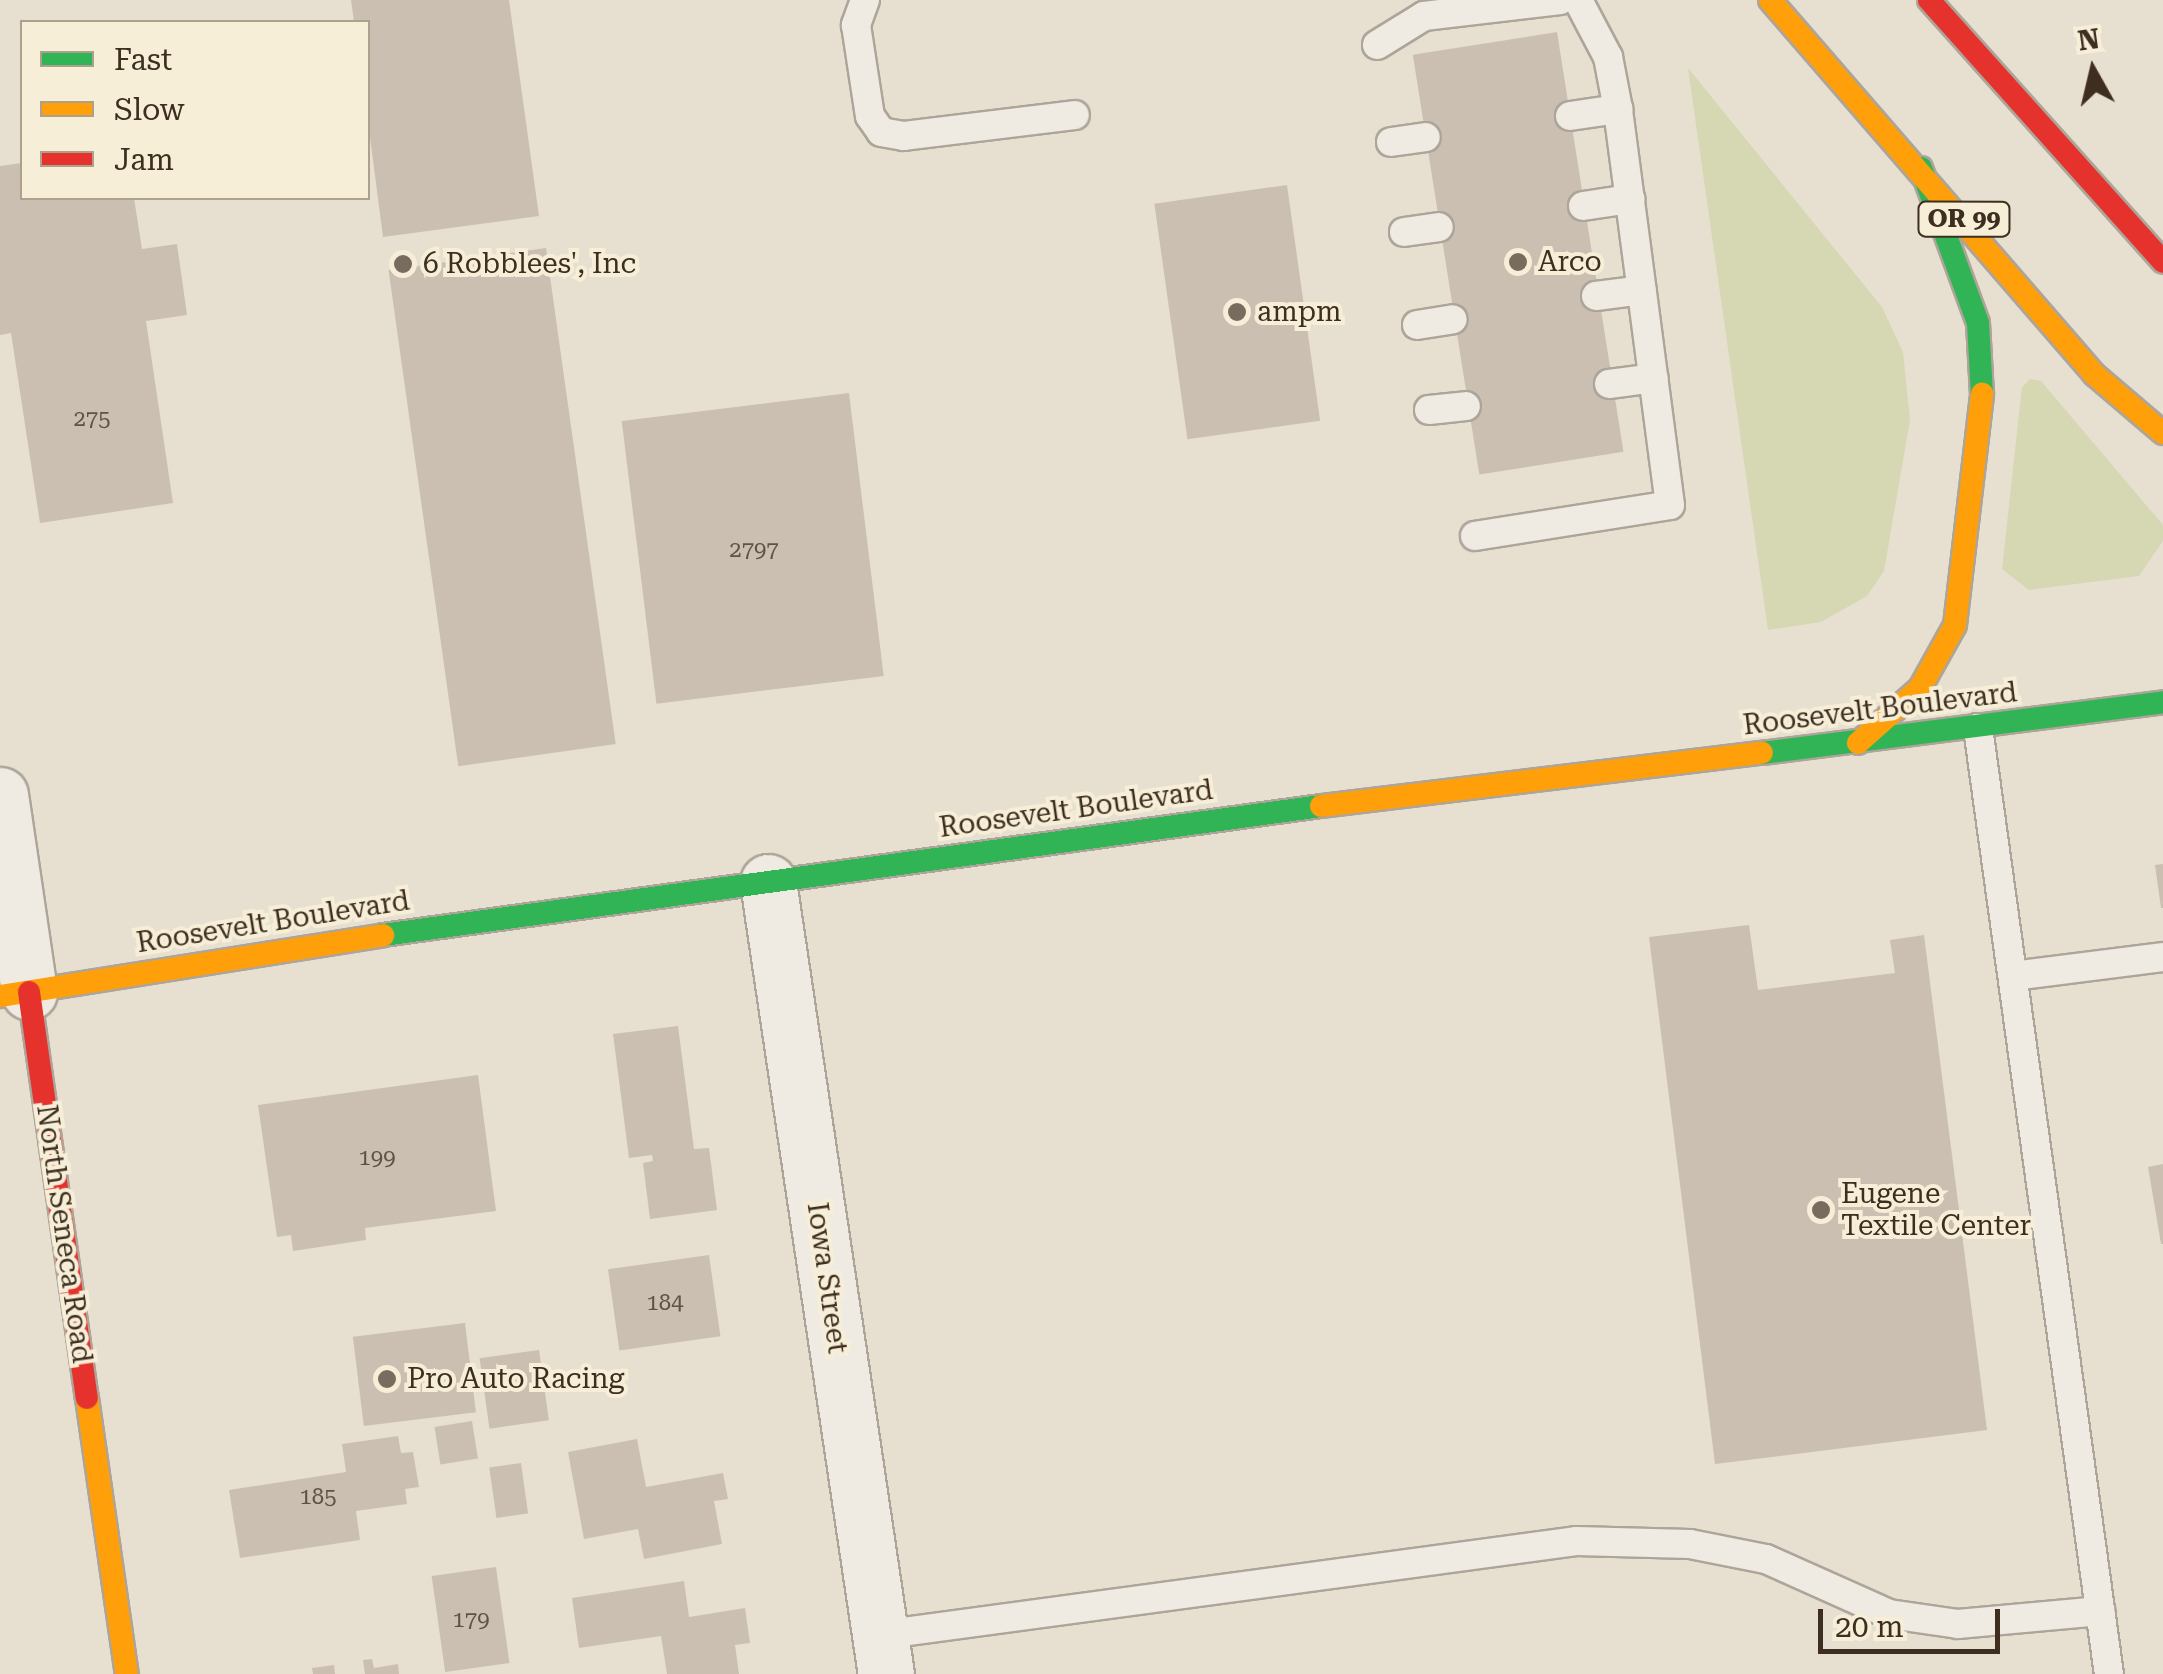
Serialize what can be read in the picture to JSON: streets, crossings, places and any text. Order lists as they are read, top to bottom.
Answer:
{
  "streets": {
    "main road": ["OR 99", "Roosevelt Boulevard", "North Seneca Road"],
    "street": ["Iowa Street"]
  },
  "crossings": [
    ["Roosevelt Boulevard", "North Seneca Road"],
    ["Roosevelt Boulevard", "Iowa Street"]
  ],
  "places": [
    "Arco",
    "6 Robblees', Inc",
    "ampm",
    "Eugene Textile Center",
    "Pro Auto Racing"
  ],
  "house_numbers": [
    "275",
    "2797",
    "199",
    "184",
    "185",
    "179"
  ],
  "legend": ["Fast", "Slow", "Jam"],
  "scale_bar": "20 m",
  "north": "top"
}
